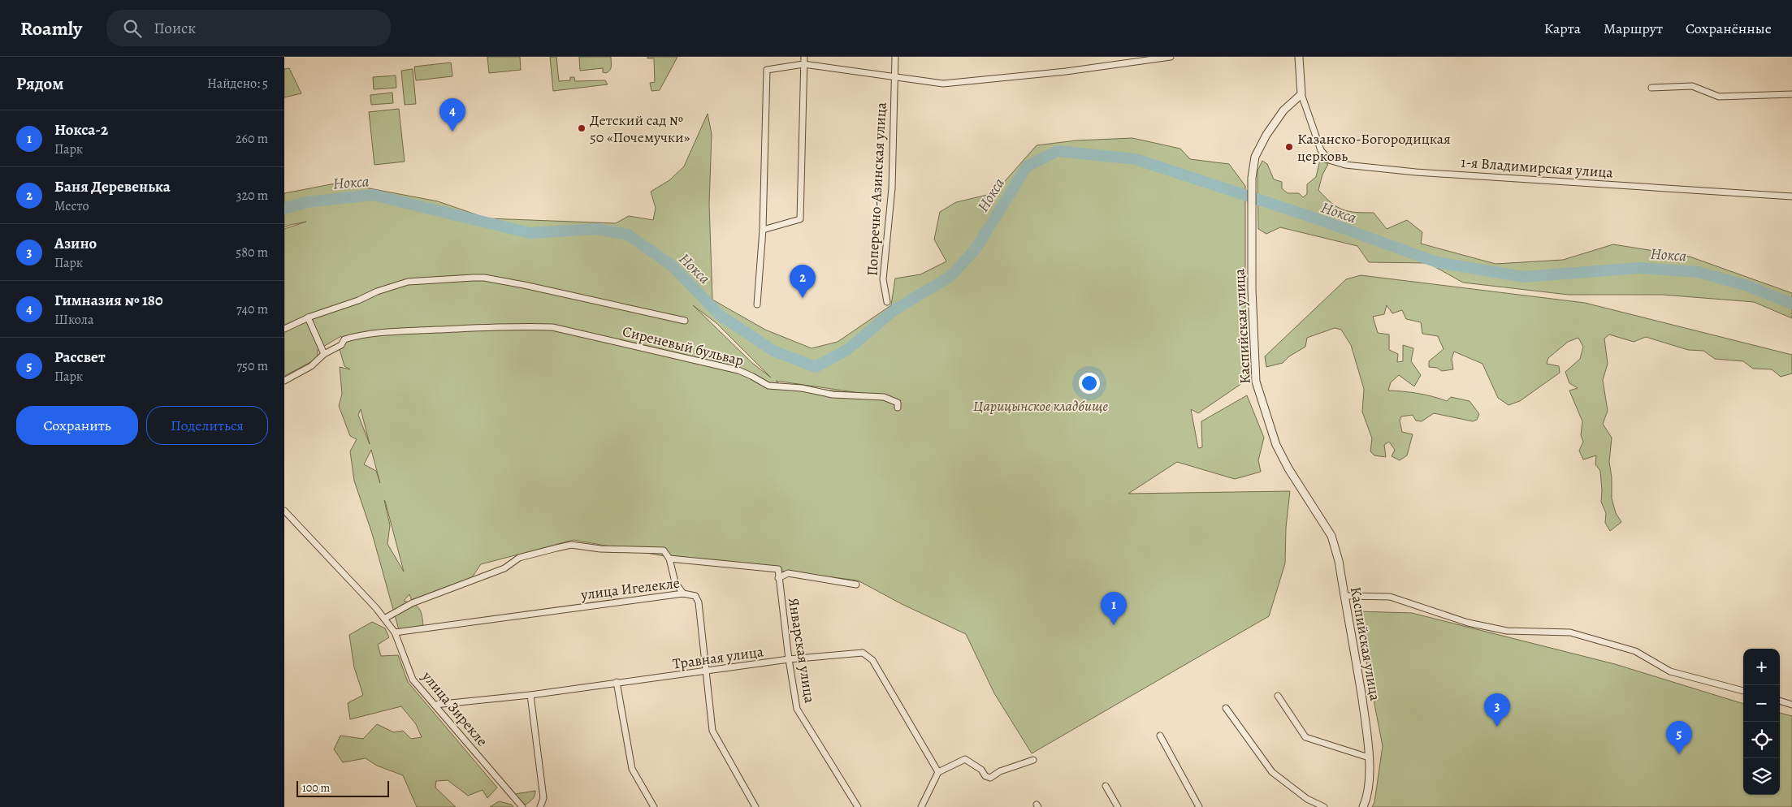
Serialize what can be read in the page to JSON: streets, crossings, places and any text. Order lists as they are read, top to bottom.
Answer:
{
  "streets": {
    "street": [
      "1-я Владимирская улица",
      "Поперечно-Азинская улица",
      "Каспийская улица",
      "Сиреневый бульвар",
      "улица Игелекле",
      "Январская улица",
      "Травная улица",
      "улица Зирекле"
    ]
  },
  "crossings": [
    ["1-я Владимирская улица", "Каспийская улица"],
    ["улица Игелекле", "Травная улица"],
    ["улица Игелекле", "улица Зирекле"],
    ["Январская улица", "Травная улица"],
    ["Травная улица", "улица Зирекле"]
  ],
  "water": ["Нокса"],
  "parks": ["Царицынское кладбище"],
  "places": ["Детский сад № 50 «Почемучки»", "Казанско-Богородицкая церковь"],
  "scale_bar": "100 m",
  "page": {
    "header": "Roamly",
    "search": "Поиск",
    "nav": ["Карта", "Маршрут", "Сохранённые"],
    "heading": ["Рядом", "Найдено: 5"],
    "pins": [
      "4",
      "2",
      "1",
      "3",
      "5"
    ],
    "list": [
      {
        "mark": "1",
        "name": "Нокса-2",
        "note": "Парк",
        "value": "260 m"
      },
      {
        "mark": "2",
        "name": "Баня Деревенька",
        "note": "Место",
        "value": "320 m"
      },
      {
        "mark": "3",
        "name": "Азино",
        "note": "Парк",
        "value": "580 m"
      },
      {
        "mark": "4",
        "name": "Гимназия № 180",
        "note": "Школа",
        "value": "740 m"
      },
      {
        "mark": "5",
        "name": "Рассвет",
        "note": "Парк",
        "value": "750 m"
      }
    ],
    "buttons": ["Сохранить", "Поделиться"],
    "map_buttons": ["+", "−"],
    "scale": "100 m"
  }
}
